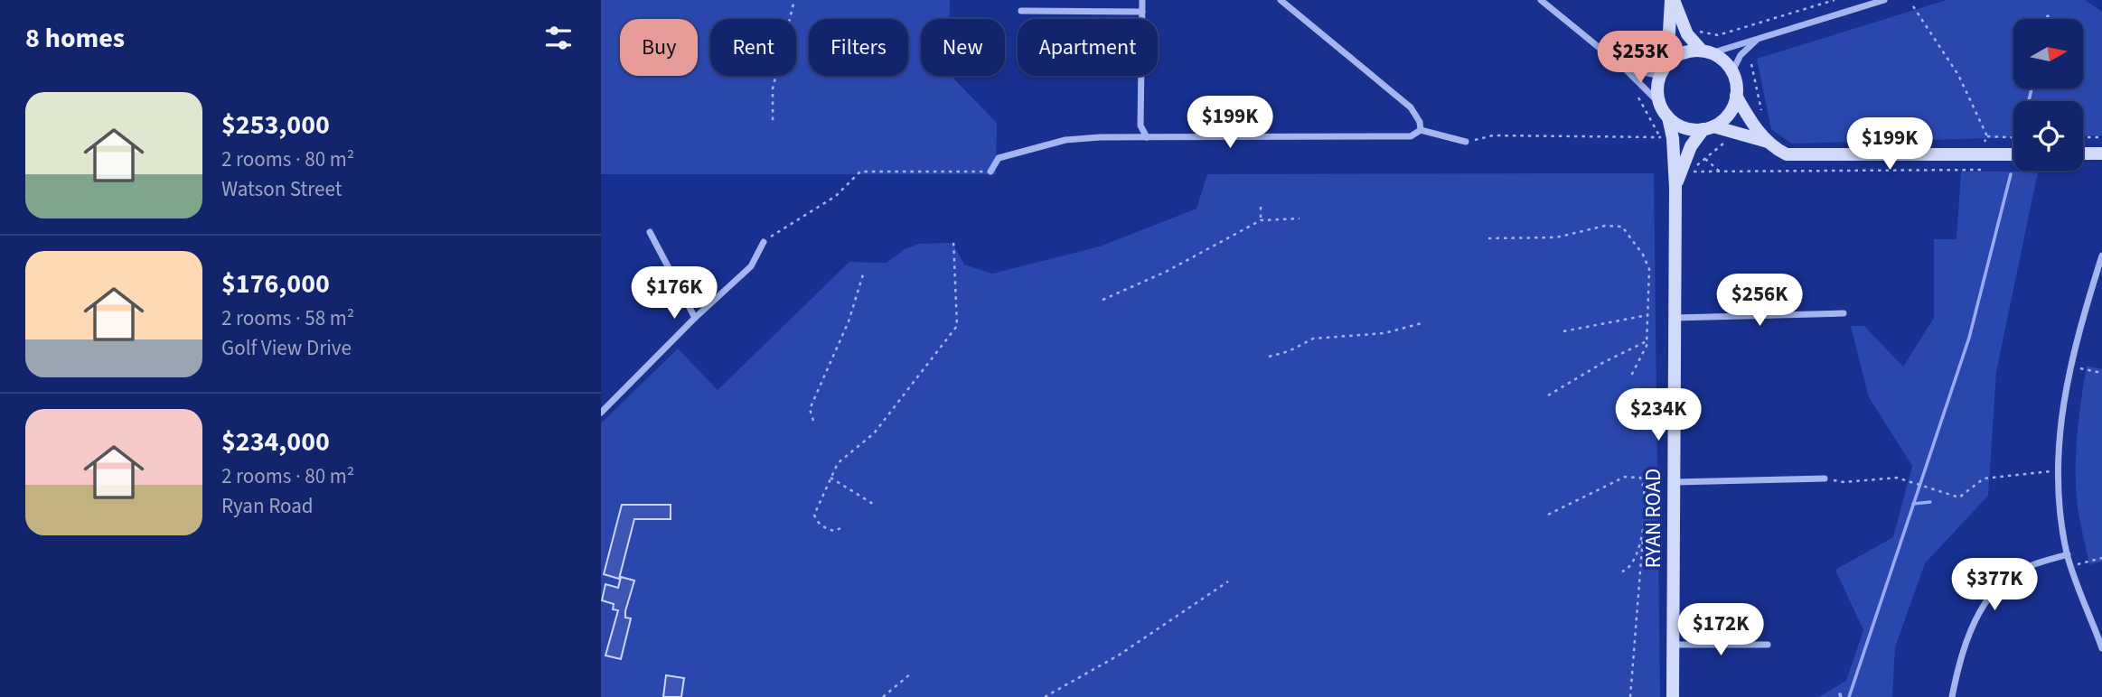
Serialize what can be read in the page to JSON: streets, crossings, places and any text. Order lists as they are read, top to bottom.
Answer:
{
  "streets": {
    "street": ["RYAN ROAD"]
  },
  "north": "right",
  "page": {
    "heading": "8 homes",
    "chip": [
      "Buy",
      "Rent",
      "Filters",
      "New",
      "Apartment"
    ],
    "price": [
      "$253K",
      "$199K",
      "$199K",
      "$176K",
      "$256K",
      "$234K",
      "$377K",
      "$172K"
    ],
    "list": [
      {
        "name": "$253,000",
        "note": "2 rooms · 80 m² · Watson Street"
      },
      {
        "name": "$176,000",
        "note": "2 rooms · 58 m² · Golf View Drive"
      },
      {
        "name": "$234,000",
        "note": "2 rooms · 80 m² · Ryan Road"
      }
    ]
  }
}
